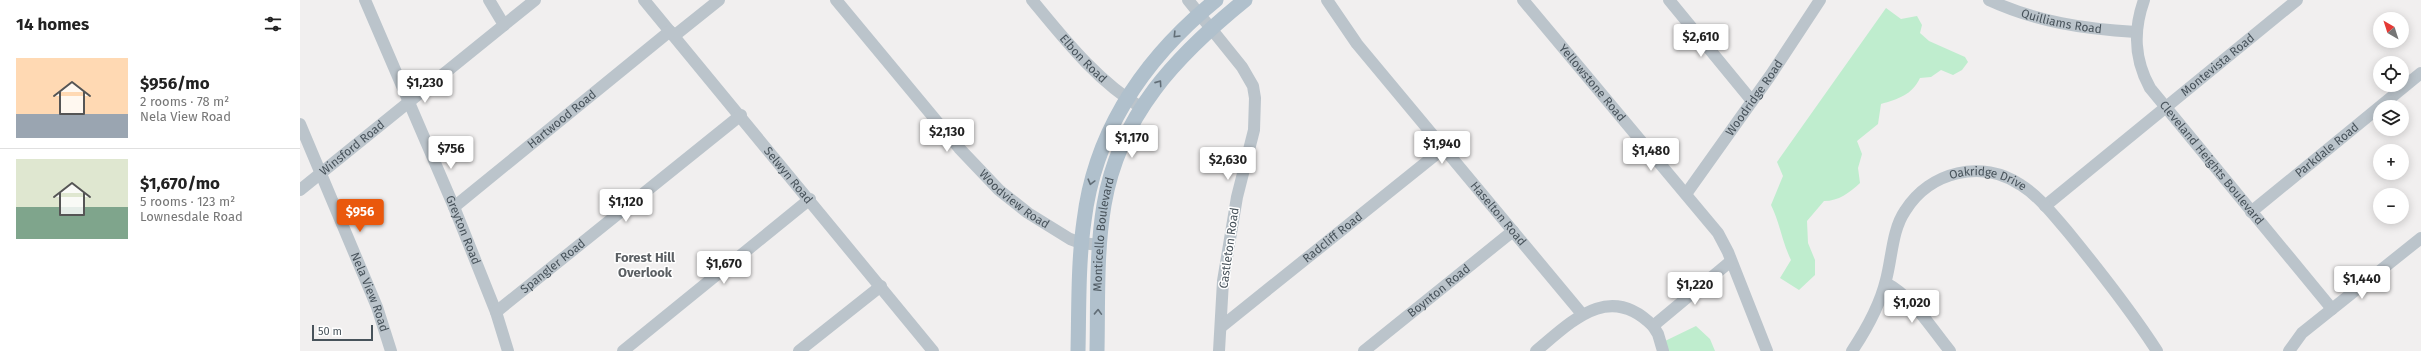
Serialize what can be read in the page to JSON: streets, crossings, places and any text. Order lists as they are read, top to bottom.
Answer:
{
  "streets": {
    "main road": ["Monticello Boulevard"],
    "street": [
      "Quilliams Road",
      "Elbon Road",
      "Montevista Road",
      "Yellowstone Road",
      "Woodridge Road",
      "Hartwood Road",
      "Winsford Road",
      "Parkdale Road",
      "Cleveland Heights Boulevard",
      "Selwyn Road",
      "Oakridge Drive",
      "Woodview Road",
      "Haselton Road",
      "Greyton Road",
      "Radcliff Road",
      "Castleton Road",
      "Spangler Road",
      "Boynton Road",
      "Nela View Road"
    ]
  },
  "crossings": [
    ["Quilliams Road", "Cleveland Heights Boulevard"],
    ["Elbon Road", "Monticello Boulevard"],
    ["Montevista Road", "Cleveland Heights Boulevard"],
    ["Montevista Road", "Oakridge Drive"],
    ["Yellowstone Road", "Woodridge Road"],
    ["Hartwood Road", "Selwyn Road"],
    ["Hartwood Road", "Greyton Road"],
    ["Winsford Road", "Greyton Road"],
    ["Winsford Road", "Nela View Road"],
    ["Parkdale Road", "Cleveland Heights Boulevard"],
    ["Selwyn Road", "Spangler Road"],
    ["Woodview Road", "Monticello Boulevard"],
    ["Haselton Road", "Radcliff Road"],
    ["Haselton Road", "Boynton Road"],
    ["Greyton Road", "Spangler Road"],
    ["Monticello Boulevard", "Castleton Road"],
    ["Radcliff Road", "Castleton Road"]
  ],
  "districts": ["Forest Hill Overlook"],
  "scale_bar": "50 m",
  "north": "top left",
  "page": {
    "heading": "14 homes",
    "map_buttons": ["+", "−"],
    "price": [
      "$2,610",
      "$1,230",
      "$2,130",
      "$1,170",
      "$1,940",
      "$756",
      "$1,480",
      "$2,630",
      "$1,120",
      "$956",
      "$1,670",
      "$1,440",
      "$1,220",
      "$1,020"
    ],
    "list": [
      {
        "name": "$956/mo",
        "note": "2 rooms · 78 m² · Nela View Road"
      },
      {
        "name": "$1,670/mo",
        "note": "5 rooms · 123 m² · Lownesdale Road"
      }
    ],
    "scale": "50 m"
  }
}
